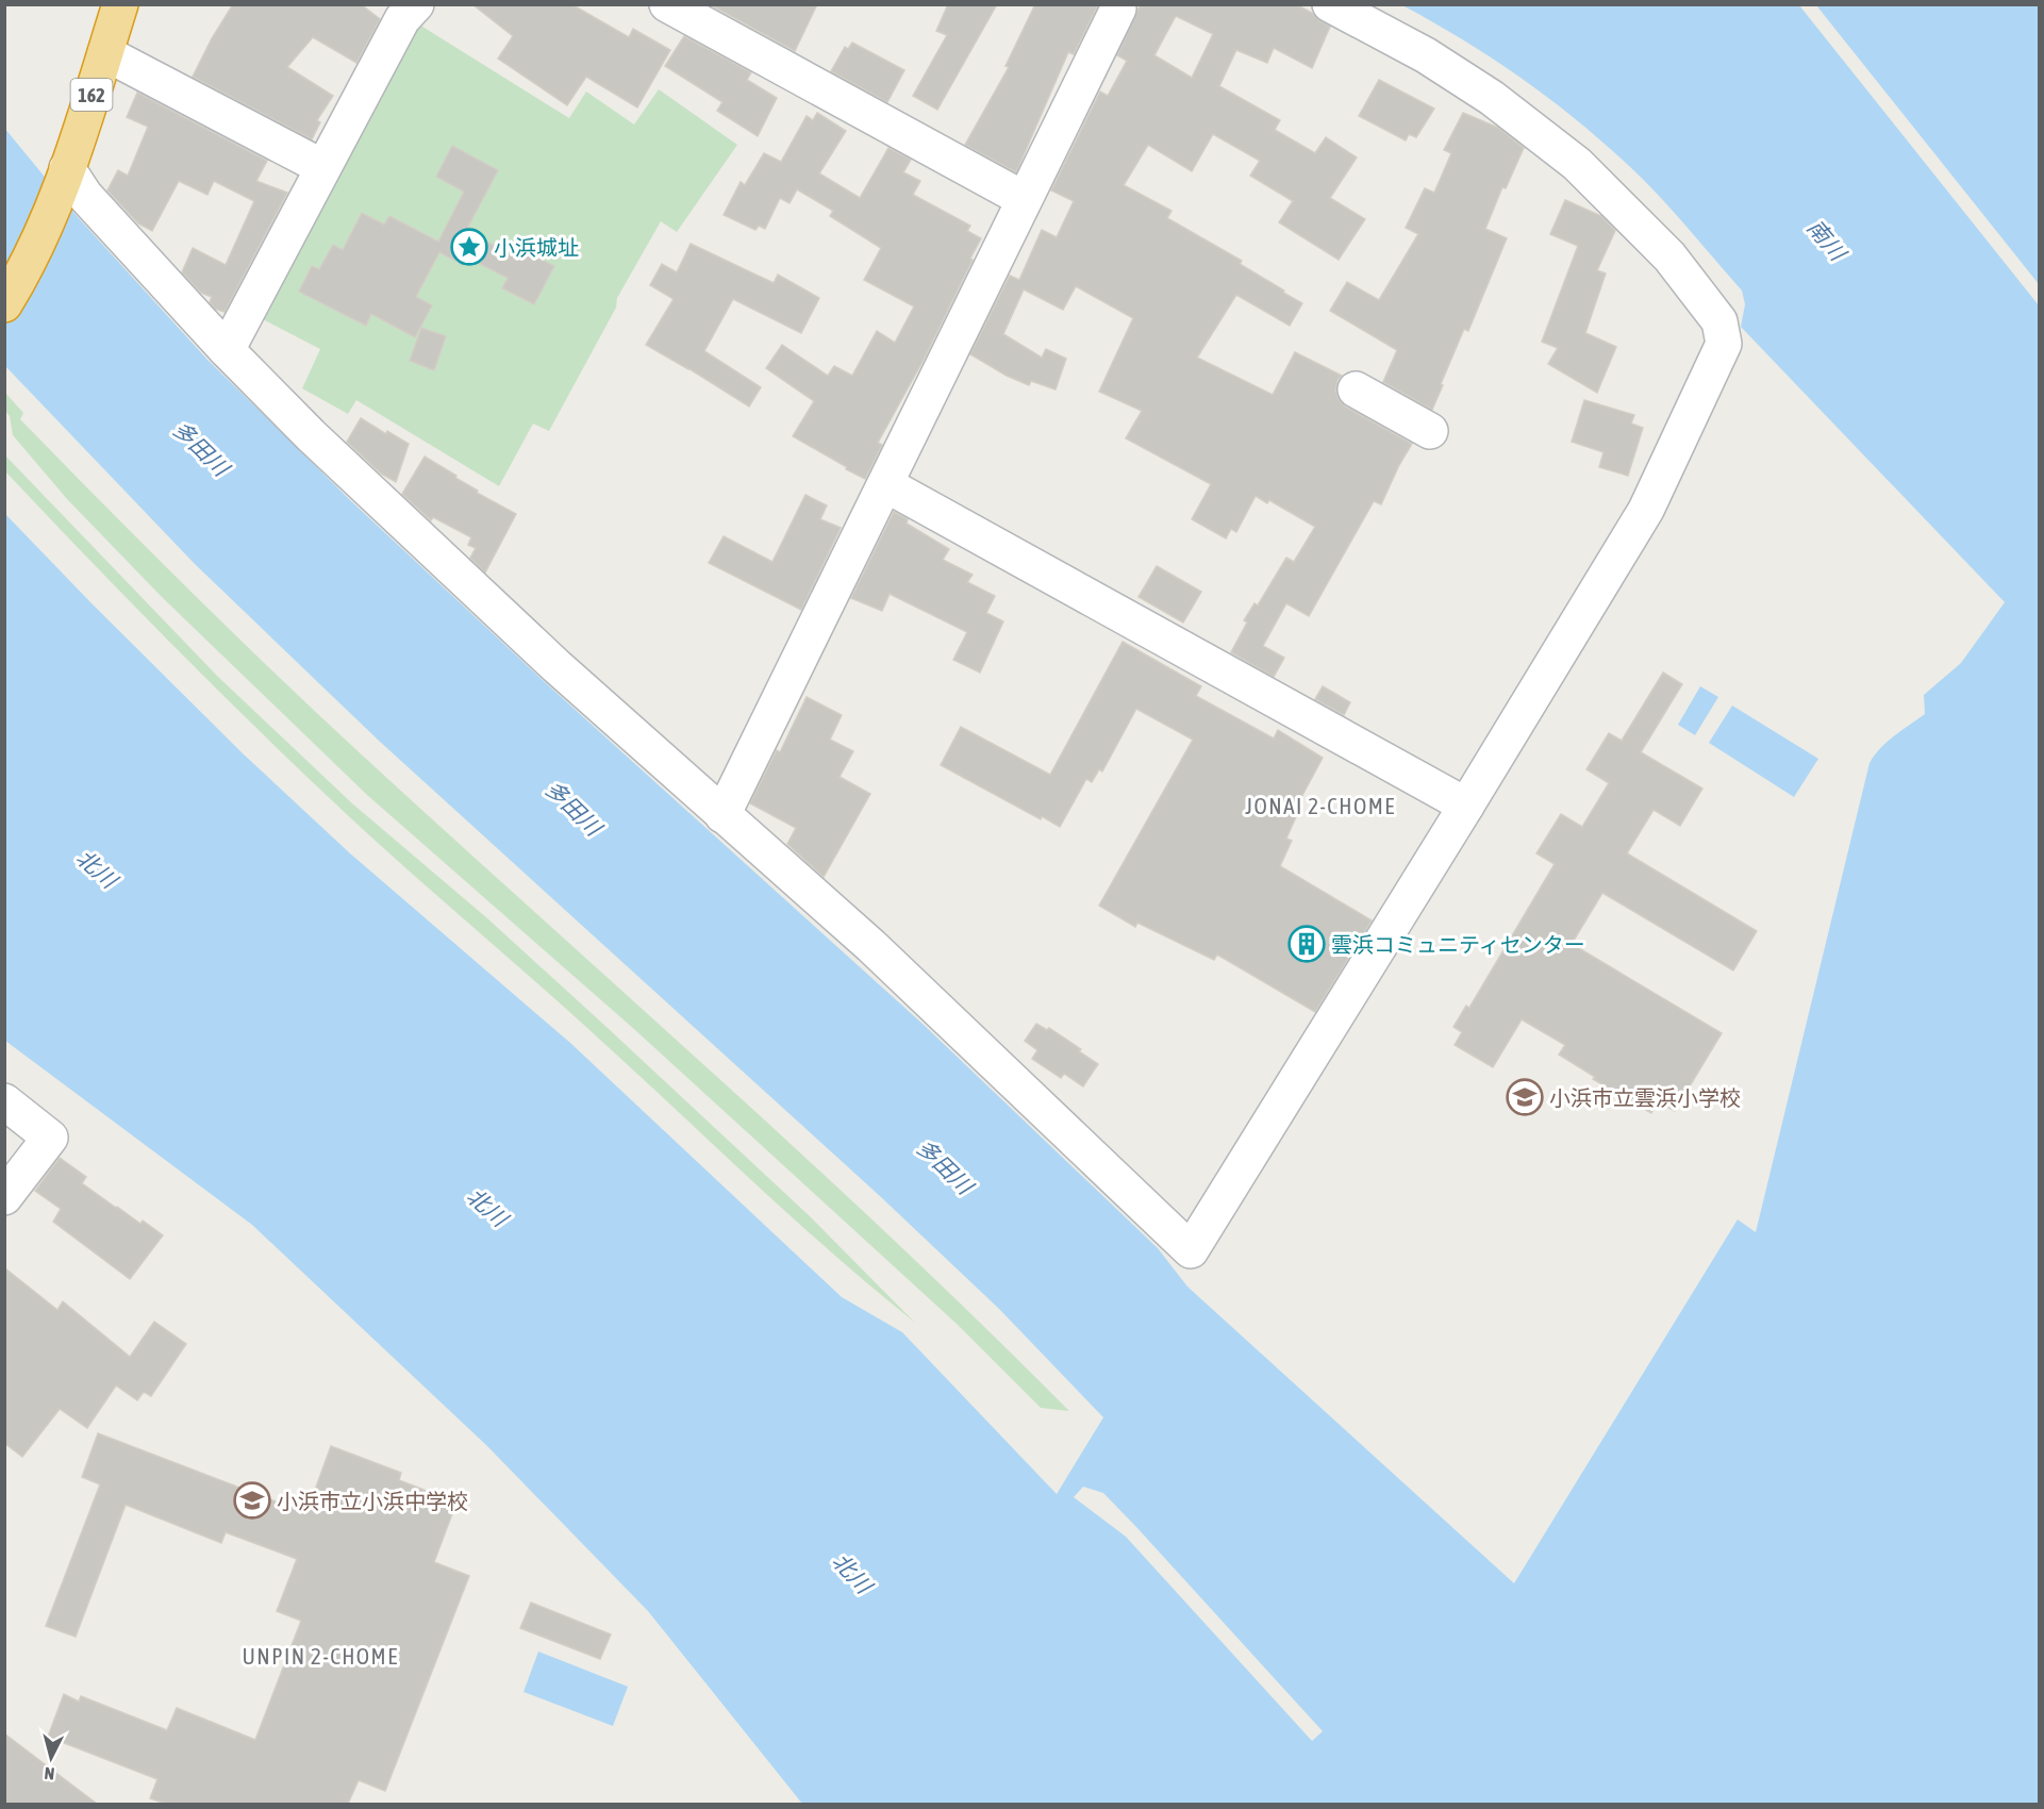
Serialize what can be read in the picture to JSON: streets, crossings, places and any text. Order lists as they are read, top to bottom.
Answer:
{
  "streets": {
    "highway": ["162"]
  },
  "districts": ["JONAI 2-CHOME", "UNPIN 2-CHOME"],
  "water": ["南川", "多田川", "北川"],
  "places": {
    "place": ["小浜城址"],
    "building": ["雲浜コミュニティセンター"],
    "school or university": ["小浜市立雲浜小学校", "小浜市立小浜中学校"]
  },
  "north": "bottom"
}
